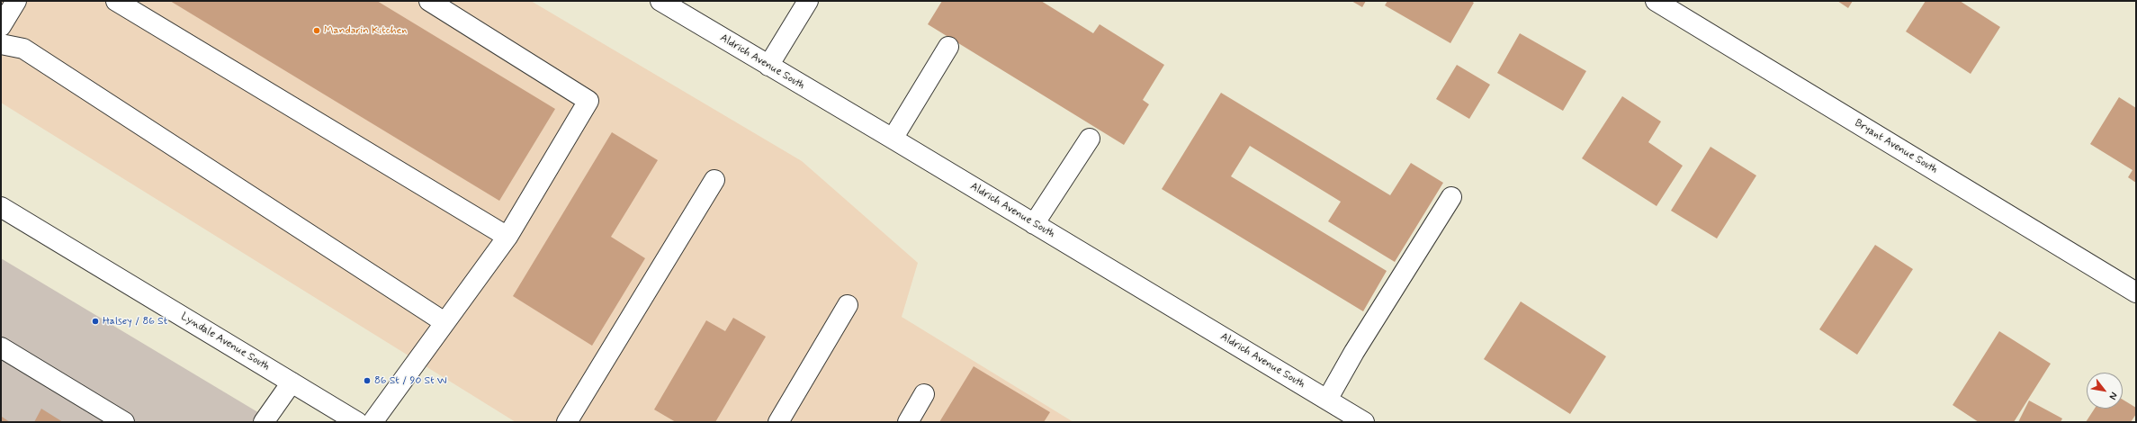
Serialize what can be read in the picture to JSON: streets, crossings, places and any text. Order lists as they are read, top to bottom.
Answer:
{
  "streets": {
    "street": ["Aldrich Avenue South", "Bryant Avenue South", "Lyndale Avenue South"]
  },
  "places": ["Mandarin Kitchen", "Halsey / 86 St", "86 St / 90 St W"],
  "north": "bottom right"
}
